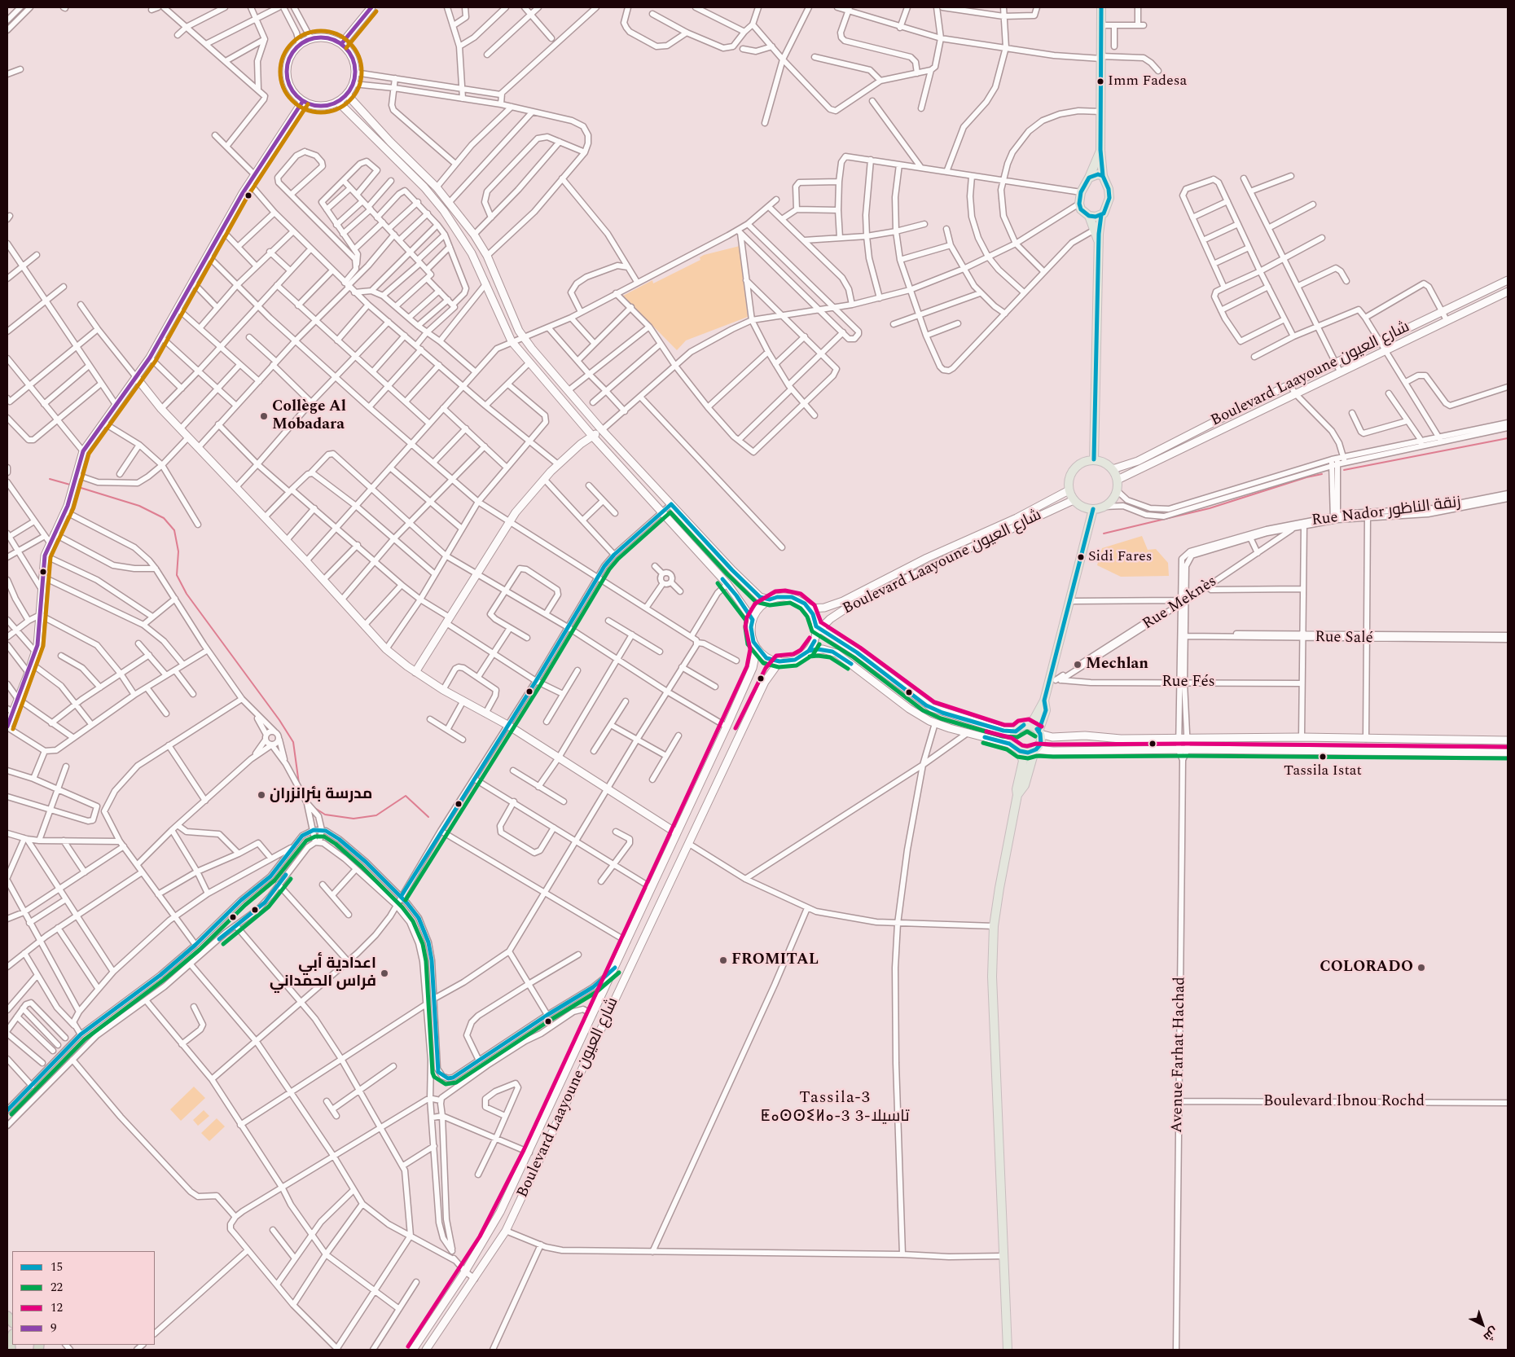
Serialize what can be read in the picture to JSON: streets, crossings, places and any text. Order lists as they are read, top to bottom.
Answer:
{
  "streets": {
    "street": [
      "Boulevard Laayoune شارع العيون",
      "Rue Nador زنقة الناظور",
      "Rue Meknès",
      "Rue Salé",
      "Rue Fés",
      "Avenue Farhat Hachad",
      "Boulevard Ibnou Rochd"
    ]
  },
  "crossings": [
    ["Rue Nador زنقة الناظور", "Rue Meknès"],
    ["Rue Nador زنقة الناظور", "Avenue Farhat Hachad"],
    ["Rue Meknès", "Rue Fés"],
    ["Rue Meknès", "Avenue Farhat Hachad"],
    ["Rue Salé", "Avenue Farhat Hachad"],
    ["Rue Fés", "Avenue Farhat Hachad"],
    ["Avenue Farhat Hachad", "Boulevard Ibnou Rochd"]
  ],
  "districts": ["Tassila-3 ⵟⴰⵙⵙⵉⵍⴰ-3 3-تاسيلا"],
  "places": [
    "Imm Fadesa",
    "Collège Al Mobadara",
    "Sidi Fares",
    "Mechlan",
    "Tassila Istat",
    "مدرسة بئرانزران",
    "FROMITAL",
    "COLORADO",
    "اعدادية أبي فراس الحمداني"
  ],
  "lines": [
    "transit line 15",
    "transit line 9",
    "transit line 22",
    "transit line 12"
  ],
  "legend": [
    "15",
    "22",
    "12",
    "9"
  ],
  "north": "bottom right"
}
